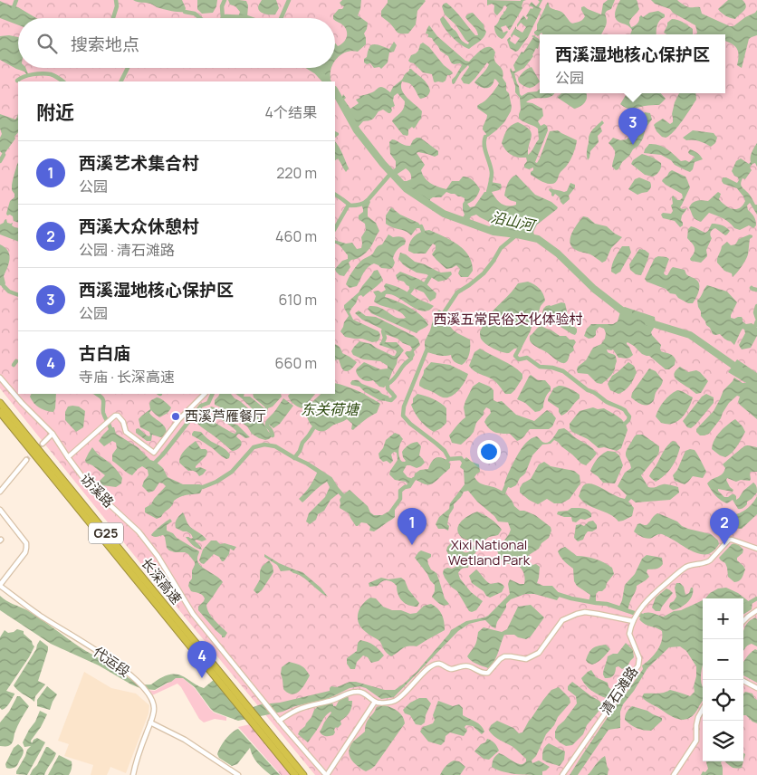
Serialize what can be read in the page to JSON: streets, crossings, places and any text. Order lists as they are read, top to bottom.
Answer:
{
  "streets": {
    "highway": ["G25", "长深高速"],
    "street": ["访溪路", "代运段", "清石滩路"]
  },
  "water": ["沿山河", "东关荷塘"],
  "parks": ["西溪五常民俗文化体验村", "Xixi National Wetland Park"],
  "places": ["西溪芦雁餐厅"],
  "page": {
    "search": "搜索地点",
    "popup": ["西溪湿地核心保护区", "公园"],
    "heading": ["附近", "4个结果"],
    "pins": [
      "3",
      "1",
      "2",
      "4"
    ],
    "list": [
      {
        "mark": "1",
        "name": "西溪艺术集合村",
        "note": "公园",
        "value": "220 m"
      },
      {
        "mark": "2",
        "name": "西溪大众休憩村",
        "note": "公园 · 清石滩路",
        "value": "460 m"
      },
      {
        "mark": "3",
        "name": "西溪湿地核心保护区",
        "note": "公园",
        "value": "610 m"
      },
      {
        "mark": "4",
        "name": "古白庙",
        "note": "寺庙 · 长深高速",
        "value": "660 m"
      }
    ],
    "map_buttons": ["+", "−"]
  }
}
